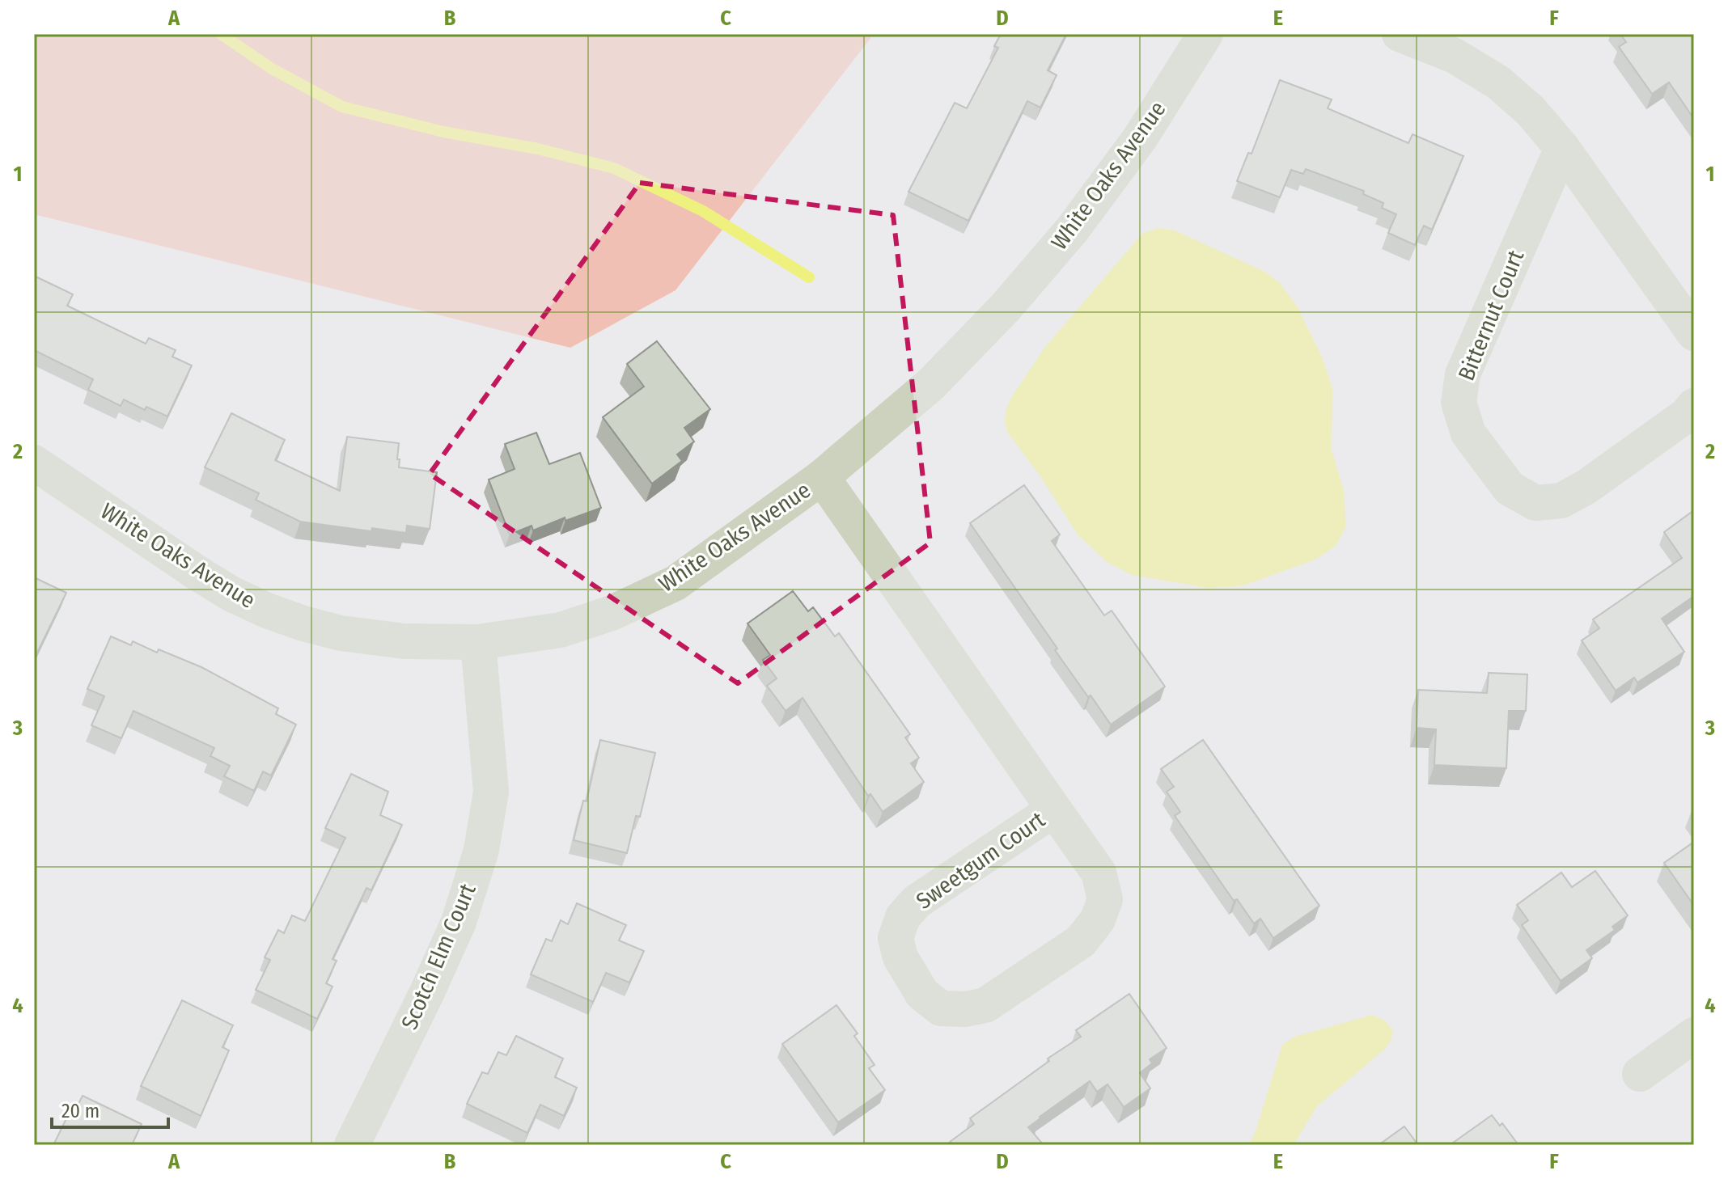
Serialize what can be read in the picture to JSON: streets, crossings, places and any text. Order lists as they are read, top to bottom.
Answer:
{
  "streets": {
    "street": [
      "White Oaks Avenue",
      "Bitternut Court",
      "Sweetgum Court",
      "Scotch Elm Court"
    ]
  },
  "crossings": [
    ["White Oaks Avenue", "Sweetgum Court"],
    ["White Oaks Avenue", "Scotch Elm Court"]
  ],
  "scale_bar": "20 m",
  "grid": {
    "columns": [
      "A",
      "B",
      "C",
      "D",
      "E",
      "F"
    ],
    "rows": [
      "1",
      "2",
      "3",
      "4"
    ]
  }
}
